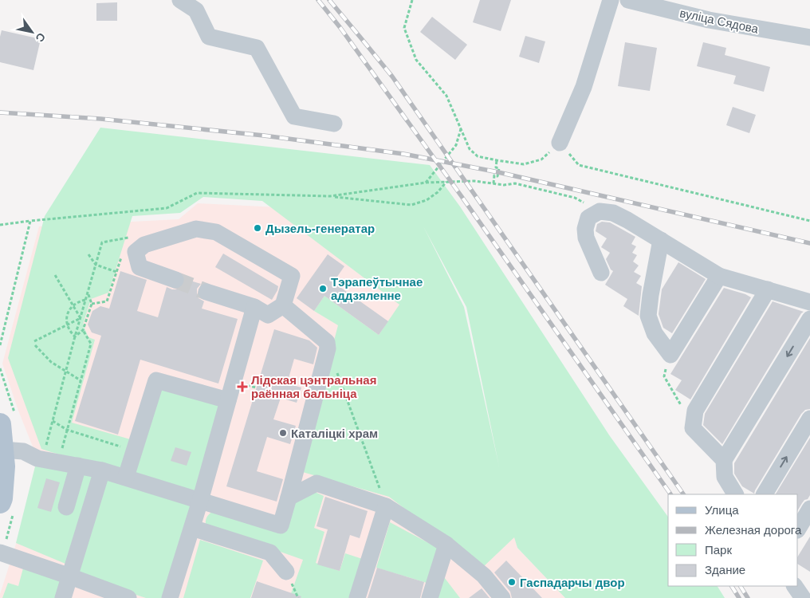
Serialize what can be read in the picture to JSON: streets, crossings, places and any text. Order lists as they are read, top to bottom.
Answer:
{
  "streets": {
    "street": ["вуліца Сядова"]
  },
  "places": {
    "other": [
      "Дызель-генератар",
      "Тэрапеўтычнае аддзяленне",
      "Каталіцкі храм",
      "Гаспадарчы двор"
    ],
    "health": ["Лідская цэнтральная раённая бальніца"]
  },
  "legend": [
    "Улица",
    "Железная дорога",
    "Парк",
    "Здание"
  ],
  "north": "bottom right"
}
